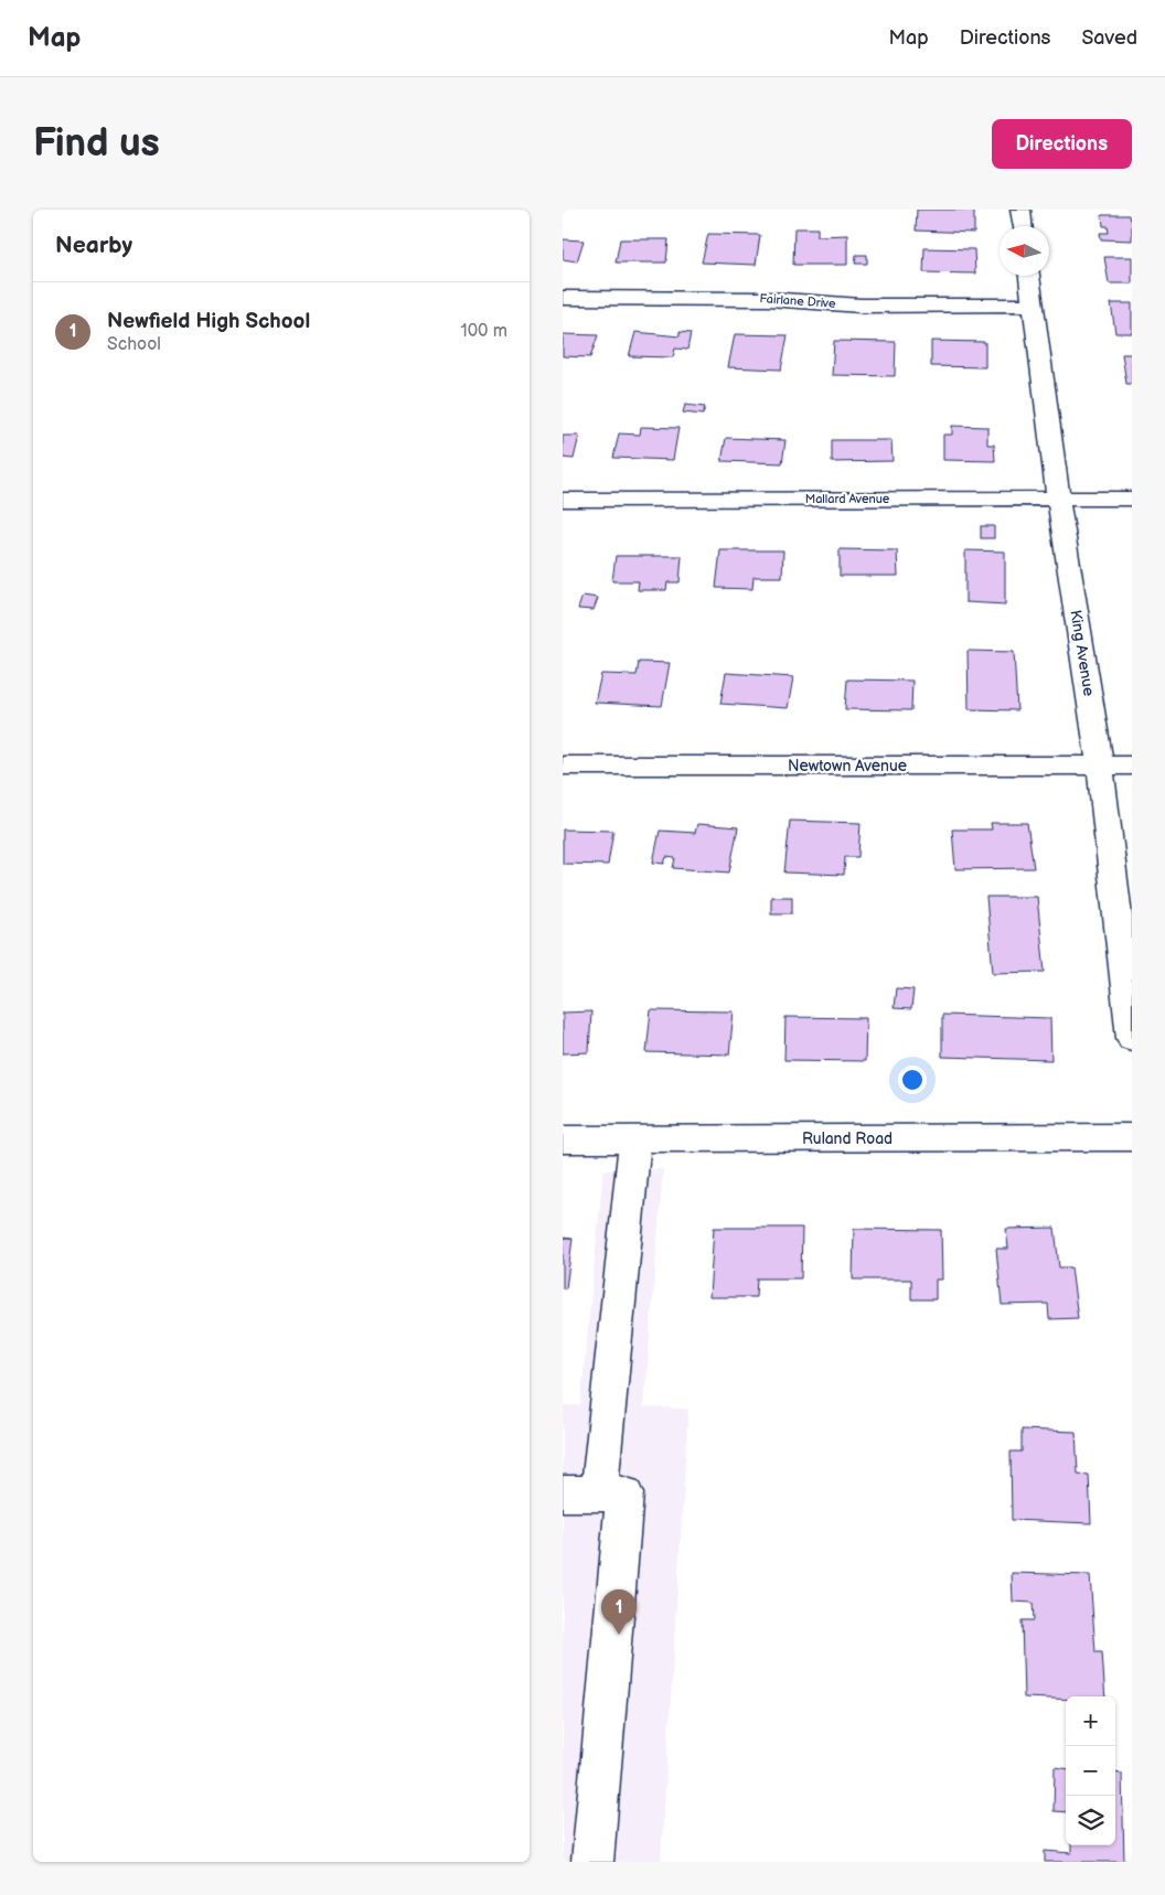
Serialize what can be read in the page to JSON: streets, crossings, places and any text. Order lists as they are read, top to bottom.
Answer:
{
  "streets": {
    "street": [
      "Fairlane Drive",
      "Mallard Avenue",
      "King Avenue",
      "Newtown Avenue",
      "Ruland Road"
    ]
  },
  "crossings": [
    ["Fairlane Drive", "King Avenue"],
    ["Mallard Avenue", "King Avenue"],
    ["King Avenue", "Newtown Avenue"]
  ],
  "north": "left",
  "page": {
    "header": "Map",
    "nav": ["Map", "Directions", "Saved"],
    "buttons": "Directions",
    "title": "Find us",
    "heading": "Nearby",
    "list": [
      {
        "mark": "1",
        "name": "Newfield High School",
        "note": "School",
        "value": "100 m"
      }
    ],
    "pins": "1",
    "map_buttons": ["+", "−"]
  }
}
